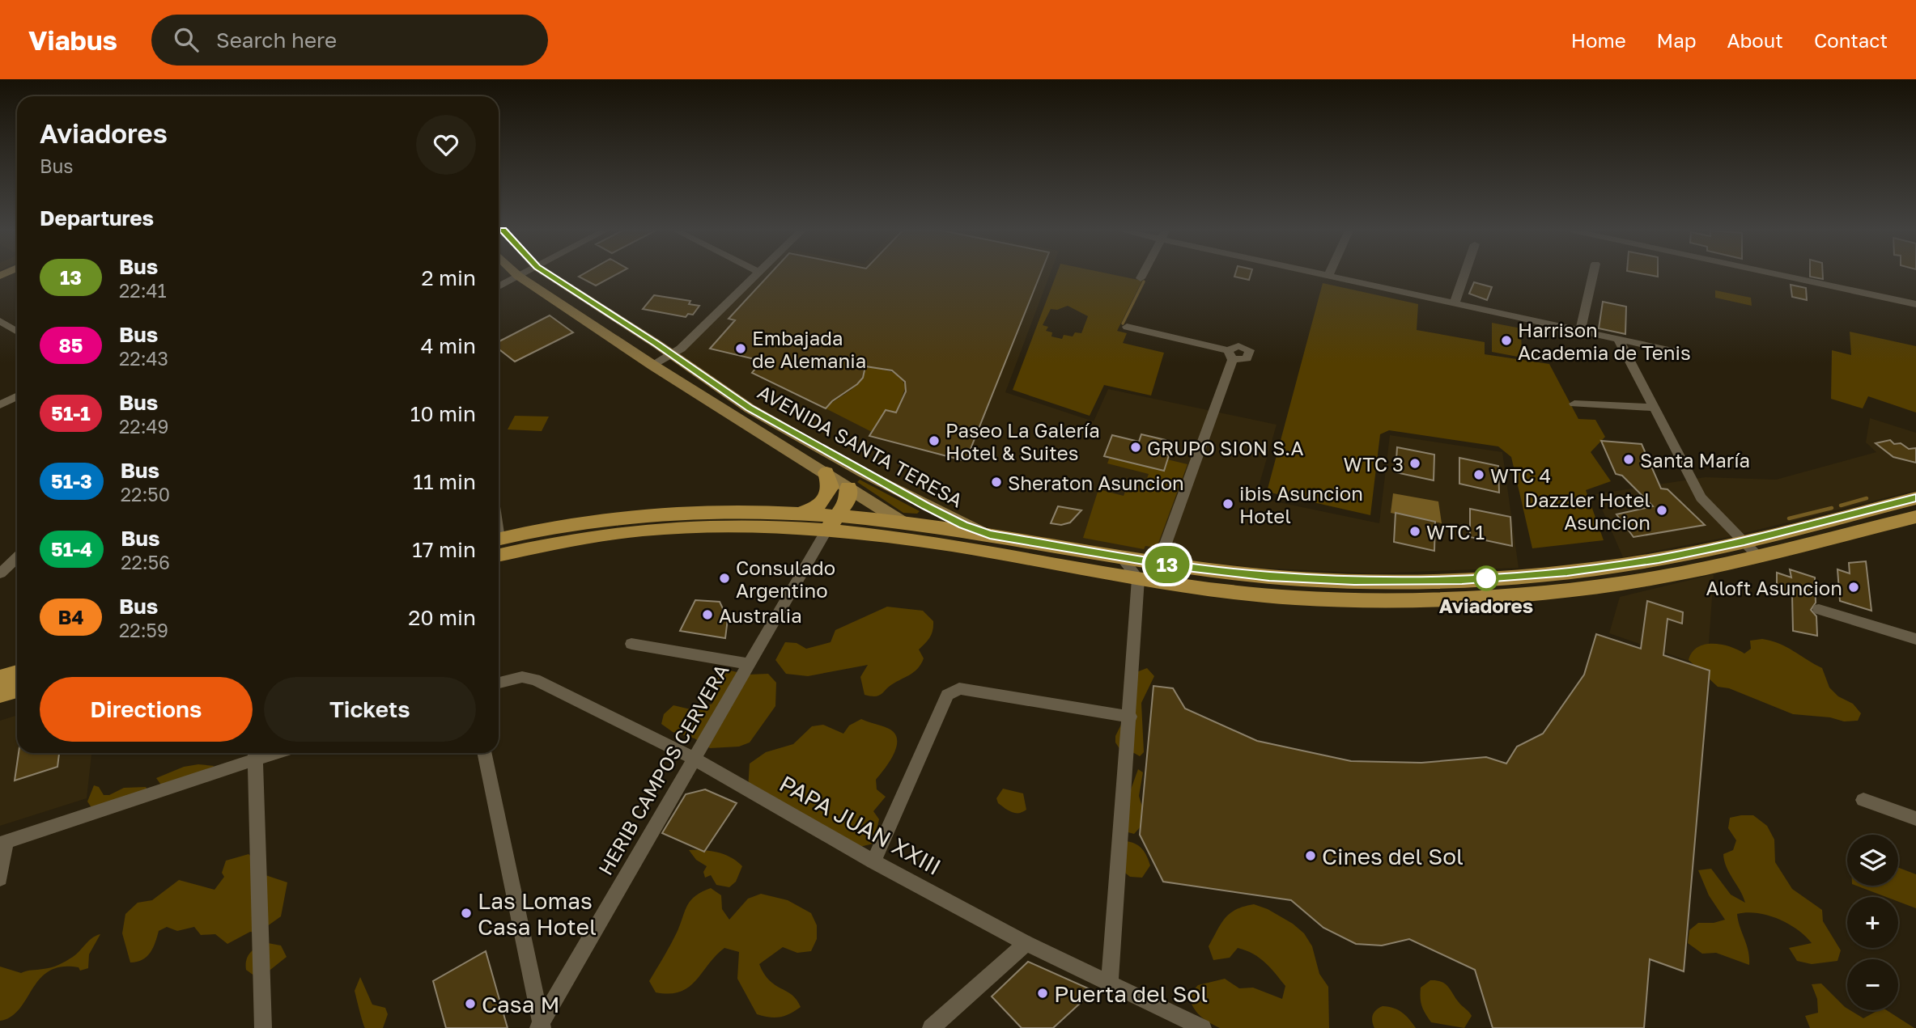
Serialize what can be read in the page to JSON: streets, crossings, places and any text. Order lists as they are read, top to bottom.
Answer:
{
  "streets": {
    "main road": ["AVENIDA SANTA TERESA"],
    "street": ["HERIB CAMPOS CERVERA", "PAPA JUAN XXIII"]
  },
  "crossings": [
    ["HERIB CAMPOS CERVERA", "PAPA JUAN XXIII"]
  ],
  "places": [
    "Harrison Academia de Tenis",
    "Embajada de Alemania",
    "Paseo La Galería Hotel & Suites",
    "GRUPO SION S.A",
    "Santa María",
    "WTC 3",
    "WTC 4",
    "Sheraton Asuncion",
    "ibis Asuncion Hotel",
    "Dazzler Hotel Asuncion",
    "WTC 1",
    "Consulado Argentino",
    "Aviadores",
    "Aloft Asuncion",
    "Australia",
    "Cines del Sol",
    "Las Lomas Casa Hotel",
    "Puerta del Sol",
    "Casa M"
  ],
  "lines": ["bus line 13"],
  "page": {
    "header": "Viabus",
    "search": "Search here",
    "nav": [
      "Home",
      "Map",
      "About",
      "Contact"
    ],
    "on_map": "13",
    "heading": [
      ["Aviadores", "Bus"],
      "Departures"
    ],
    "list": [
      {
        "mark": "13",
        "name": "Bus",
        "note": "22:41",
        "value": "2 min"
      },
      {
        "mark": "85",
        "name": "Bus",
        "note": "22:43",
        "value": "4 min"
      },
      {
        "mark": "51-1",
        "name": "Bus",
        "note": "22:49",
        "value": "10 min"
      },
      {
        "mark": "51-3",
        "name": "Bus",
        "note": "22:50",
        "value": "11 min"
      },
      {
        "mark": "51-4",
        "name": "Bus",
        "note": "22:56",
        "value": "17 min"
      },
      {
        "mark": "B4",
        "name": "Bus",
        "note": "22:59",
        "value": "20 min"
      }
    ],
    "buttons": ["Directions", "Tickets"],
    "map_buttons": ["+", "−"]
  }
}
